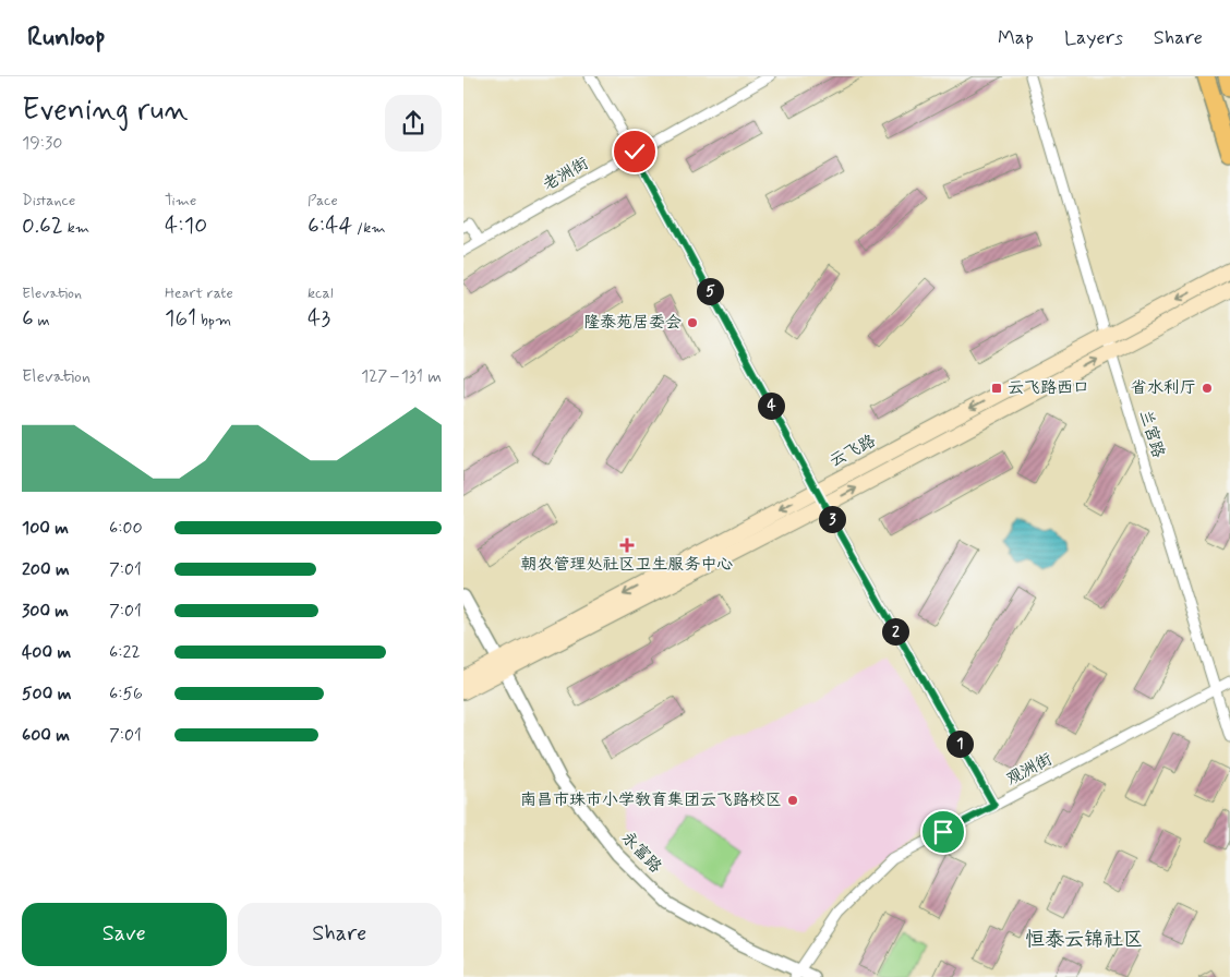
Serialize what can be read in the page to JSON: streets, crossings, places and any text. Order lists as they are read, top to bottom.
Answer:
{
  "streets": {
    "main road": ["云飞路"],
    "street": [
      "老洲街",
      "兰宫路",
      "观洲街",
      "永富路"
    ]
  },
  "crossings": [
    ["兰宫路", "云飞路"],
    ["兰宫路", "观洲街"],
    ["云飞路", "永富路"],
    ["观洲街", "永富路"]
  ],
  "districts": ["恒泰云锦社区"],
  "places": {
    "other": ["隆泰苑居委会", "省水利厅", "南昌市珠市小学教育集团云飞路校区"],
    "transit": ["云飞路西口"],
    "health": ["朝农管理处社区卫生服务中心"]
  },
  "page": {
    "header": "Runloop",
    "nav": ["Map", "Layers", "Share"],
    "heading": ["Evening run", "19:30"],
    "stats": [
      ["Distance", "0.62 km"],
      ["Time", "4:10"],
      ["Pace", "6:44 /km"],
      ["Elevation", "6 m"],
      ["Heart rate", "161 bpm"],
      ["kcal", "43"]
    ],
    "pins": [
      "5",
      "4",
      "3",
      "2",
      "1"
    ],
    "chart": ["Elevation", "127–131 m"],
    "list": [
      {
        "name": "100 m",
        "note": "6:00"
      },
      {
        "name": "200 m",
        "note": "7:01"
      },
      {
        "name": "300 m",
        "note": "7:01"
      },
      {
        "name": "400 m",
        "note": "6:22"
      },
      {
        "name": "500 m",
        "note": "6:56"
      },
      {
        "name": "600 m",
        "note": "7:01"
      }
    ],
    "buttons": ["Save", "Share"]
  }
}
